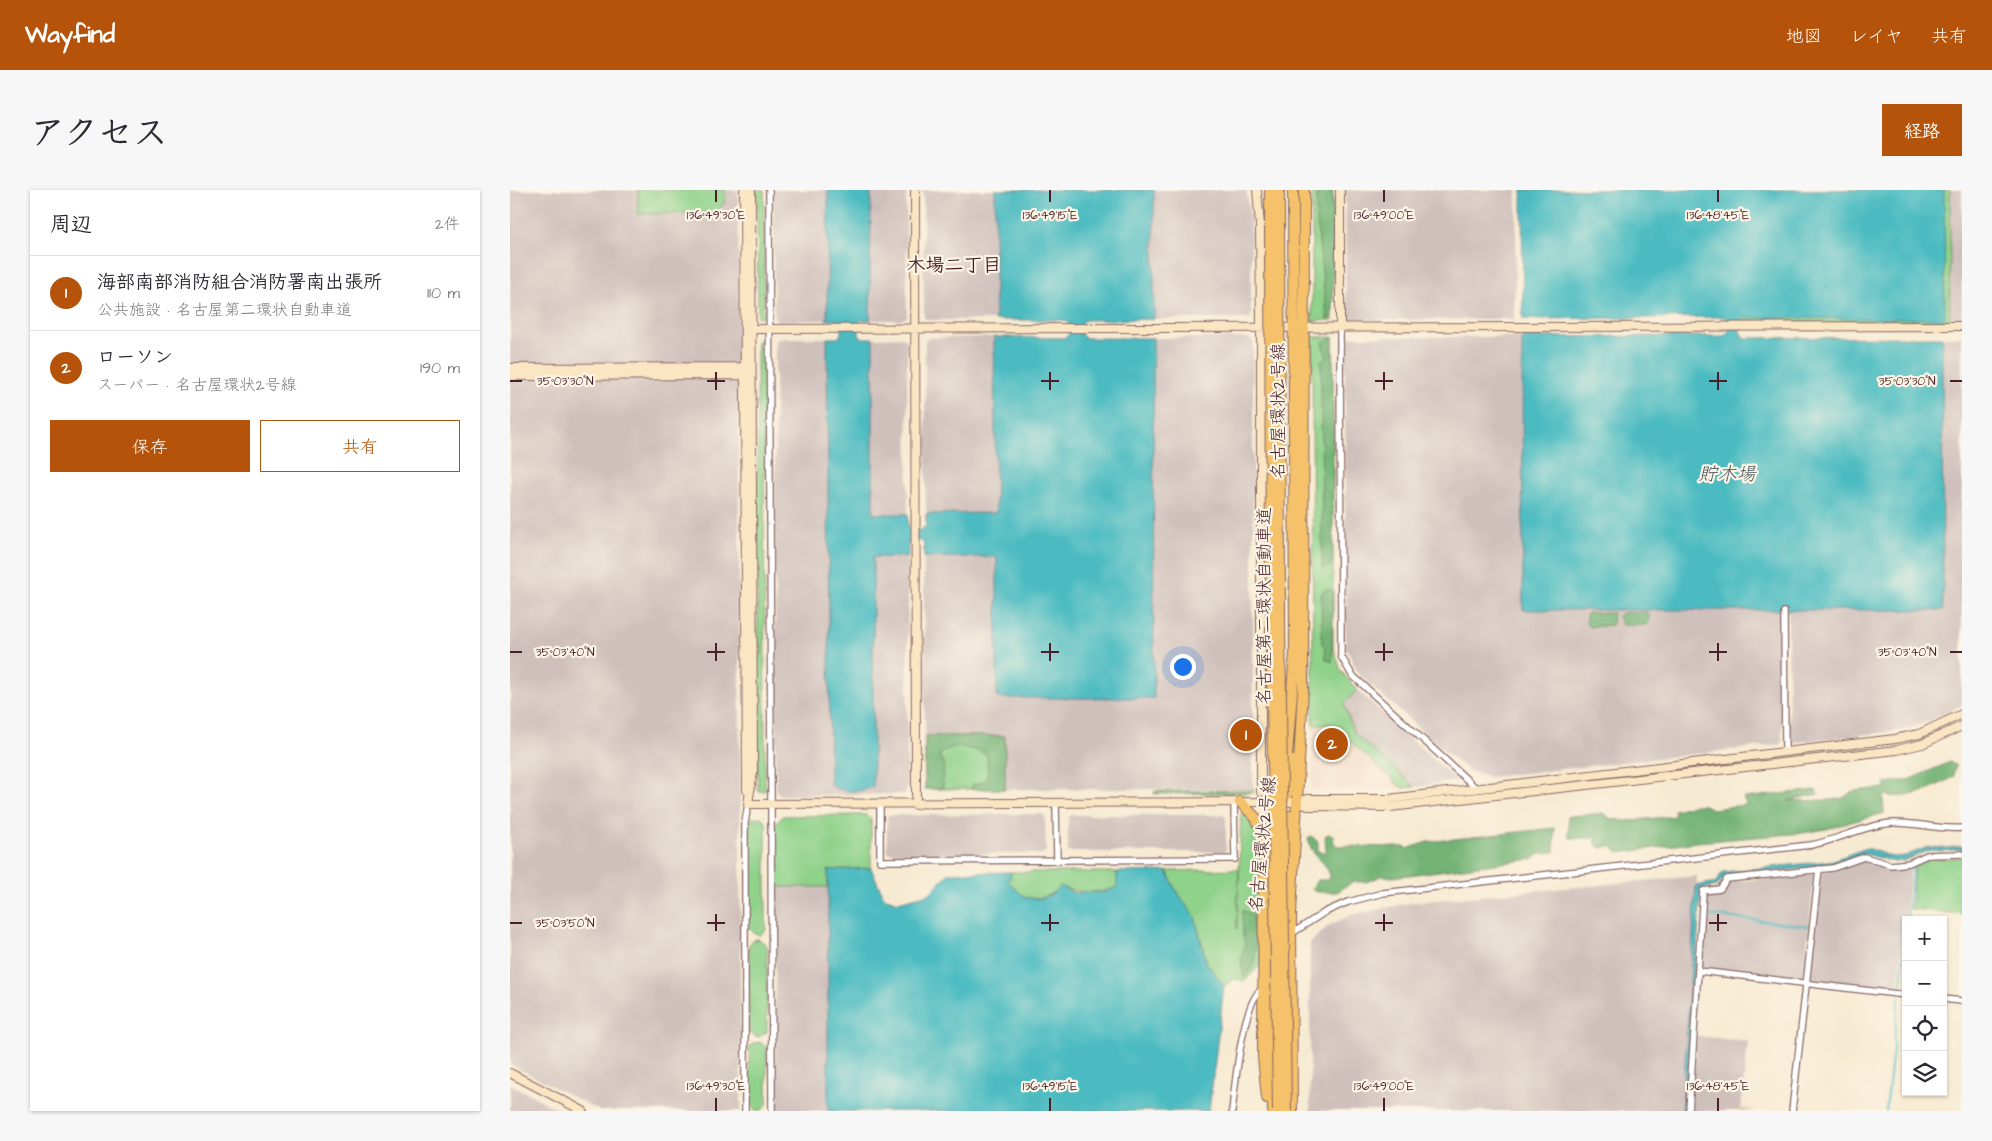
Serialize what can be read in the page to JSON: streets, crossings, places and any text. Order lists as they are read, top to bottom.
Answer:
{
  "streets": {
    "highway": ["名古屋環状2号線", "名古屋第二環状自動車道"]
  },
  "districts": ["木場二丁目"],
  "water": ["貯木場"],
  "page": {
    "header": "Wayfind",
    "nav": ["地図", "レイヤ", "共有"],
    "title": "アクセス",
    "buttons": [
      "経路",
      ["保存", "共有"]
    ],
    "heading": ["周辺", "2件"],
    "list": [
      {
        "mark": "1",
        "name": "海部南部消防組合消防署南出張所",
        "note": "公共施設 · 名古屋第二環状自動車道",
        "value": "110 m"
      },
      {
        "mark": "2",
        "name": "ローソン",
        "note": "スーパー · 名古屋環状2号線",
        "value": "190 m"
      }
    ],
    "pins": ["1", "2"],
    "map_buttons": ["+", "−"]
  },
  "coordinates": [
    "136°49'30\"E",
    "136°49'15\"E",
    "136°49'00\"E",
    "136°48'45\"E",
    "35°03'30\"N",
    "35°03'40\"N",
    "35°03'50\"N"
  ]
}
